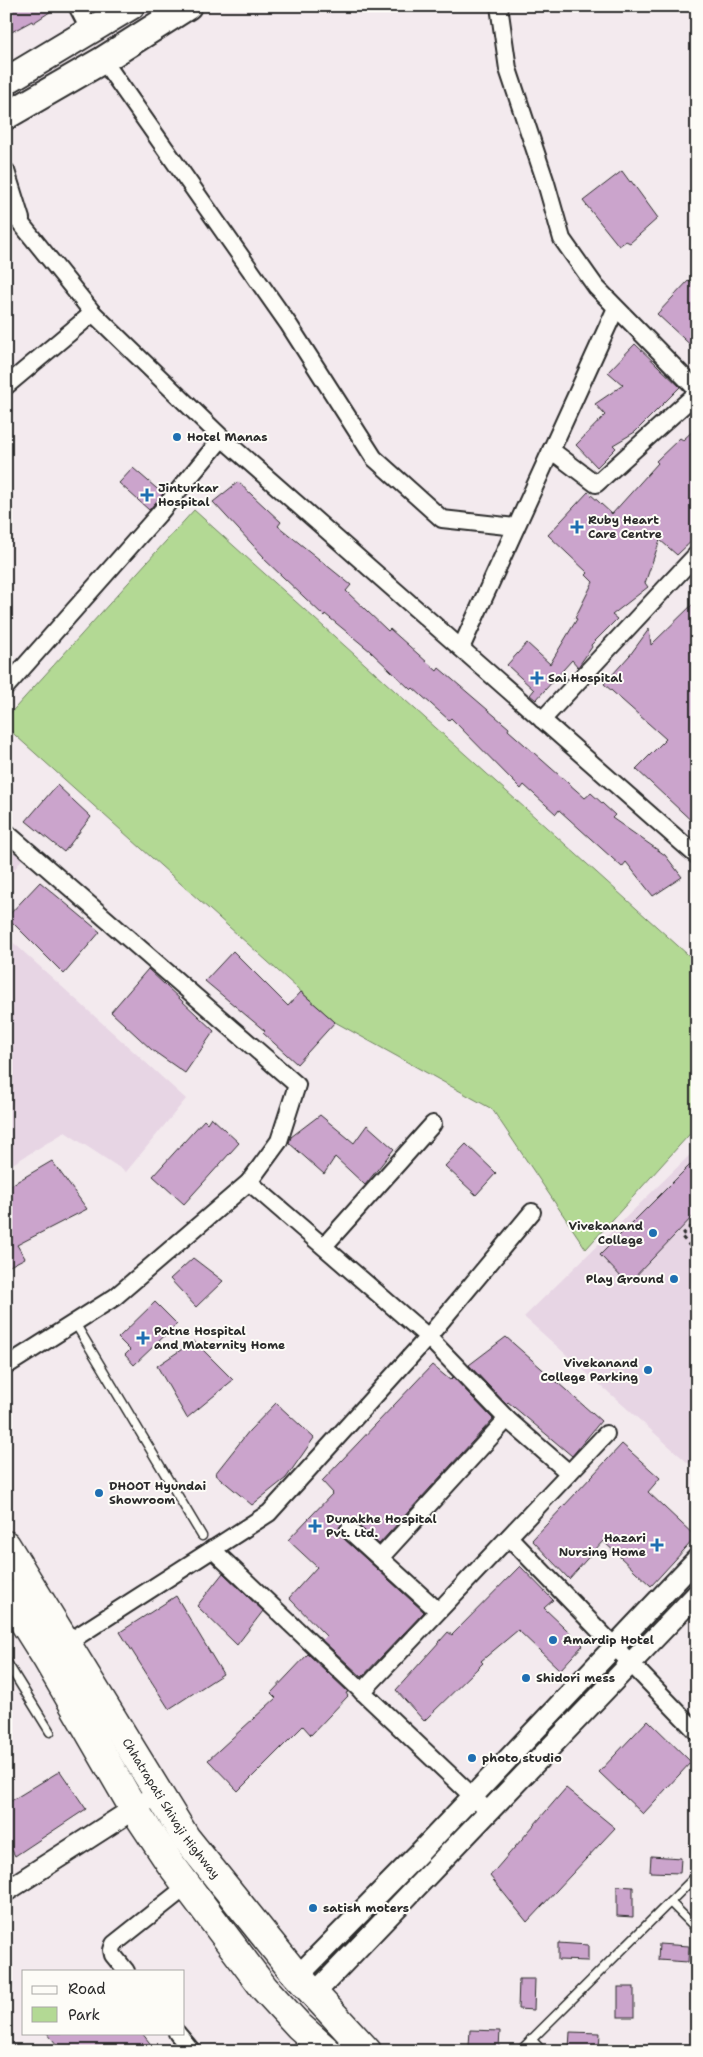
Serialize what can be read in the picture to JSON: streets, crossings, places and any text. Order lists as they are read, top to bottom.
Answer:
{
  "streets": {
    "highway": ["Chhatrapati Shivaji Highway"]
  },
  "places": {
    "other": [
      "Hotel Manas",
      "Vivekanand College",
      "Play Ground",
      "Vivekanand College Parking",
      "DHOOT Hyundai Showroom",
      "Amardip Hotel",
      "Shidori mess",
      "photo studio",
      "satish moters"
    ],
    "health": [
      "Jinturkar Hospital",
      "Ruby Heart Care Centre",
      "Sai Hospital",
      "Patne Hospital and Maternity Home",
      "Dunakhe Hospital Pvt. Ltd.",
      "Hazari Nursing Home"
    ]
  },
  "legend": ["Road", "Park"]
}
